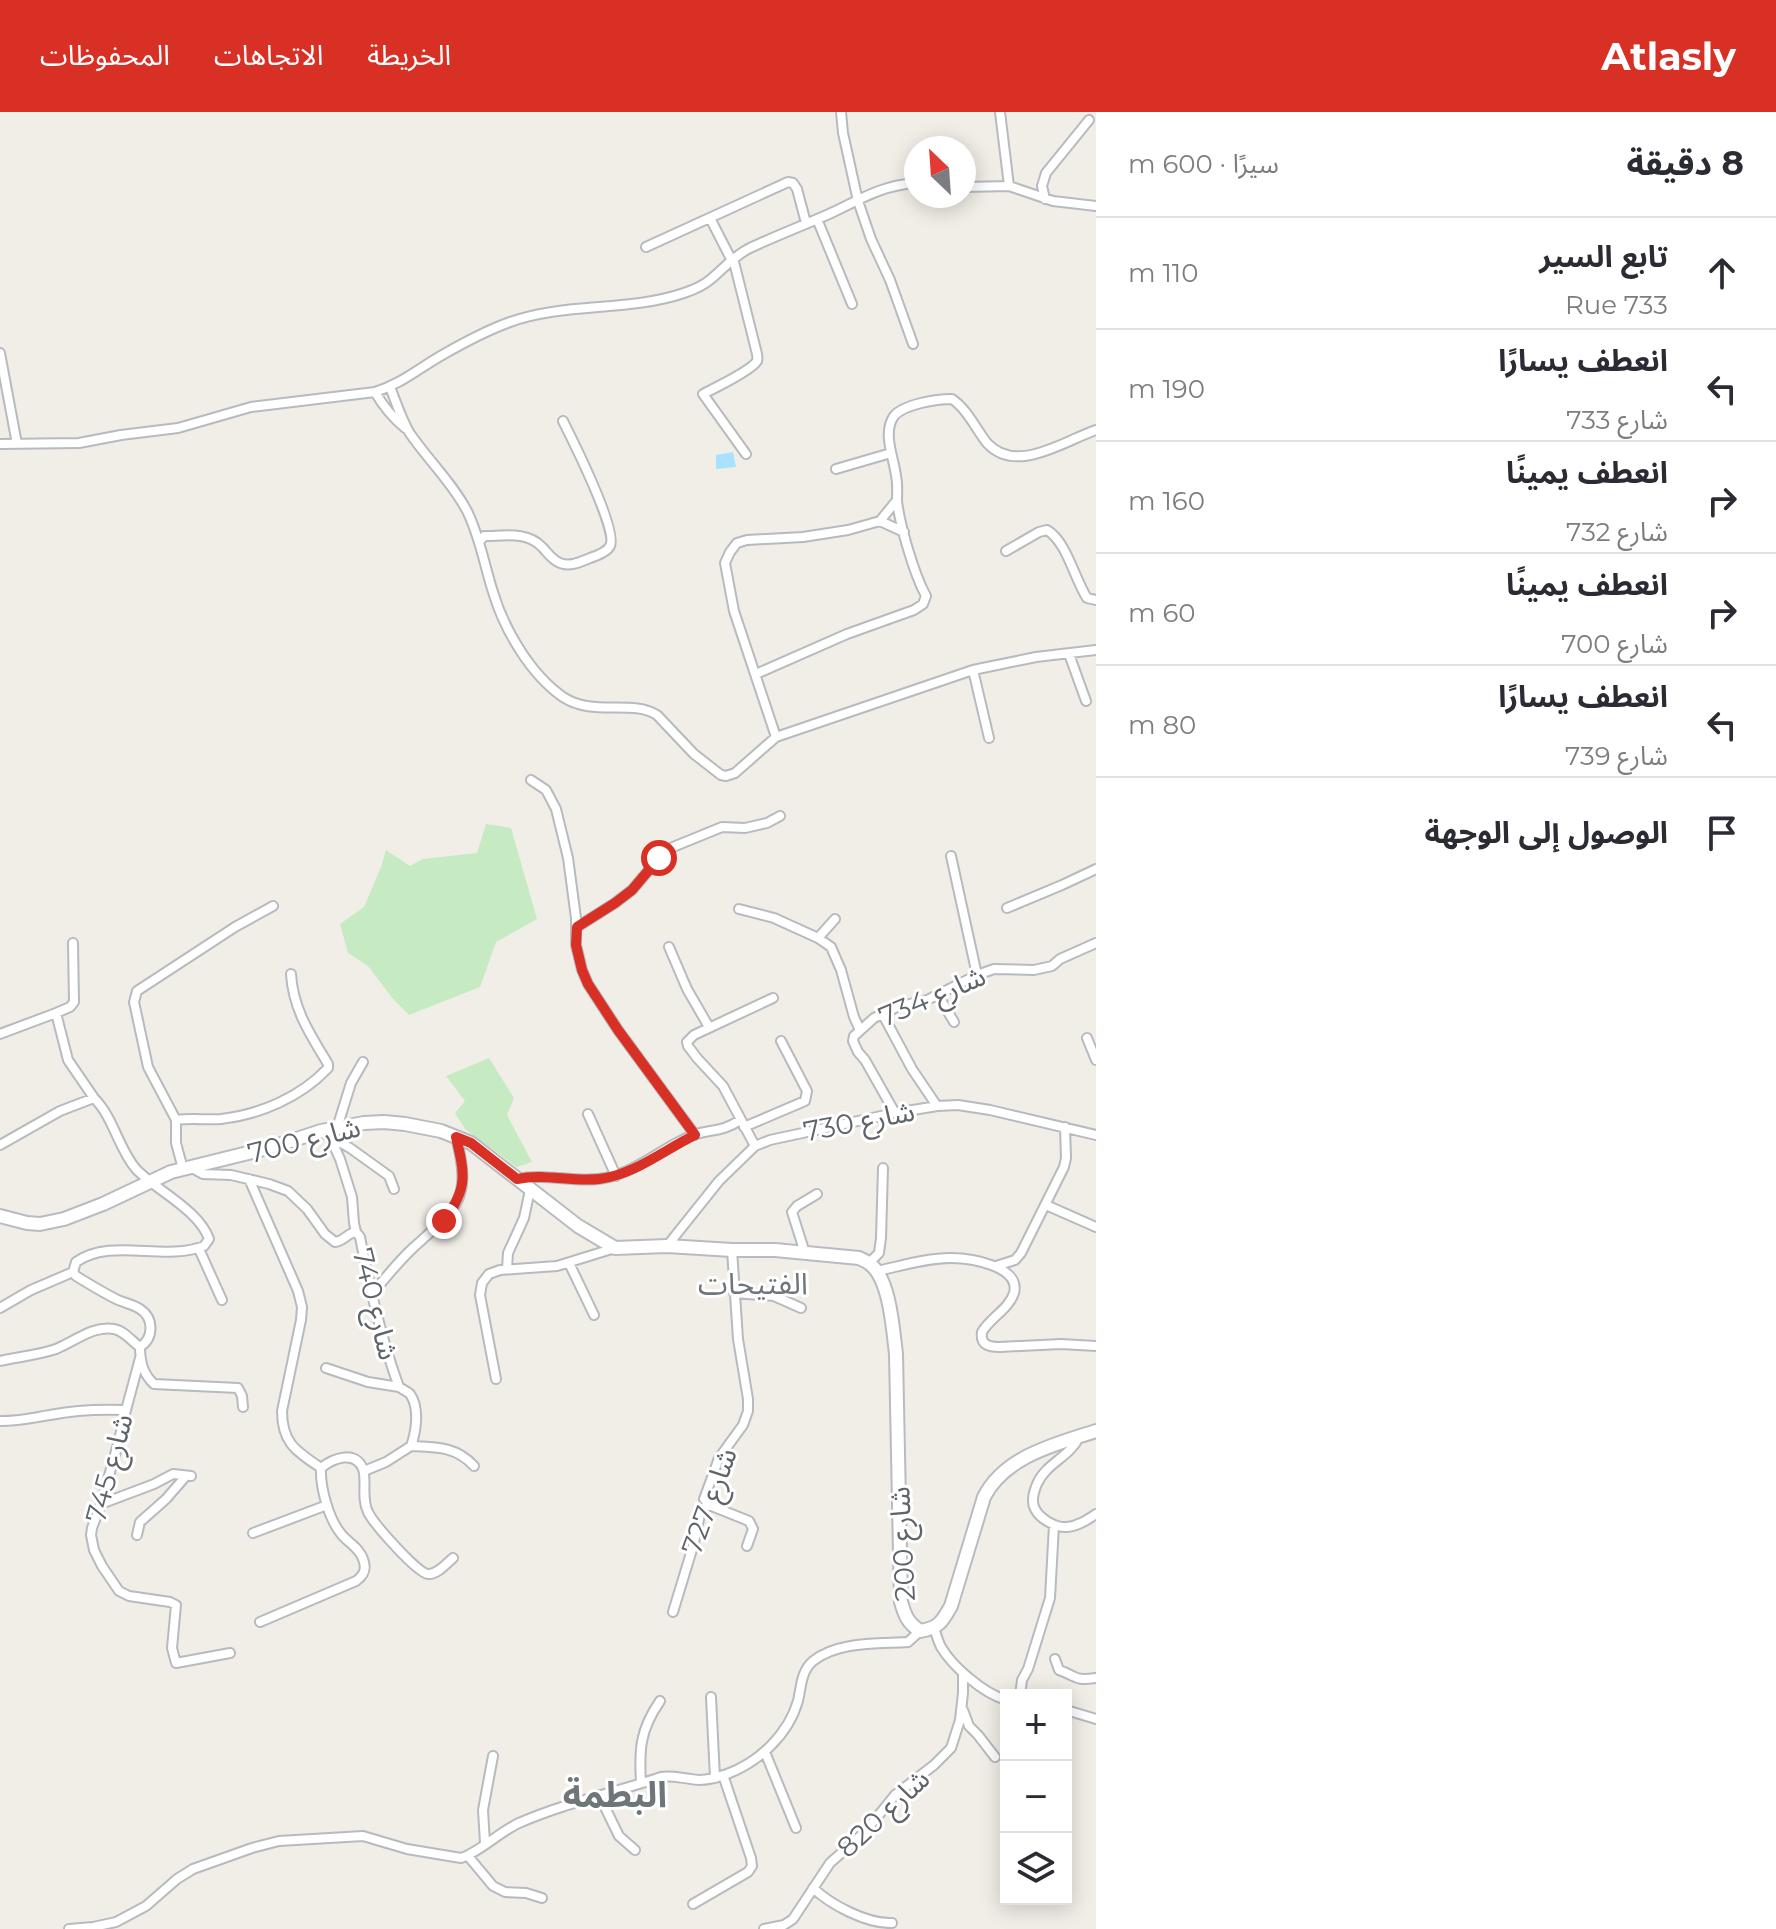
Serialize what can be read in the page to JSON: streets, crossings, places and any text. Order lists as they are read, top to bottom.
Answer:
{
  "streets": {
    "main road": ["شارع 700", "شارع 200"],
    "street": [
      "شارع 734",
      "شارع 730",
      "شارع 740",
      "شارع 745",
      "شارع 727",
      "شارع 820"
    ]
  },
  "crossings": [
    ["شارع 734", "شارع 730"],
    ["شارع 700", "شارع 740"]
  ],
  "districts": ["الفتيحات", "البطمة"],
  "north": "top left",
  "page": {
    "header": "Atlasly",
    "nav": ["الخريطة", "الاتجاهات", "المحفوظات"],
    "heading": ["8 دقيقة", "سيرًا · 600 m"],
    "list": [
      ["تابع السير", "Rue 733", "110 m"],
      ["انعطف يسارًا", "شارع 733", "190 m"],
      ["انعطف يمينًا", "شارع 732", "160 m"],
      ["انعطف يمينًا", "شارع 700", "60 m"],
      ["انعطف يسارًا", "شارع 739", "80 m"],
      "الوصول إلى الوجهة"
    ],
    "map_buttons": ["+", "−"]
  }
}
